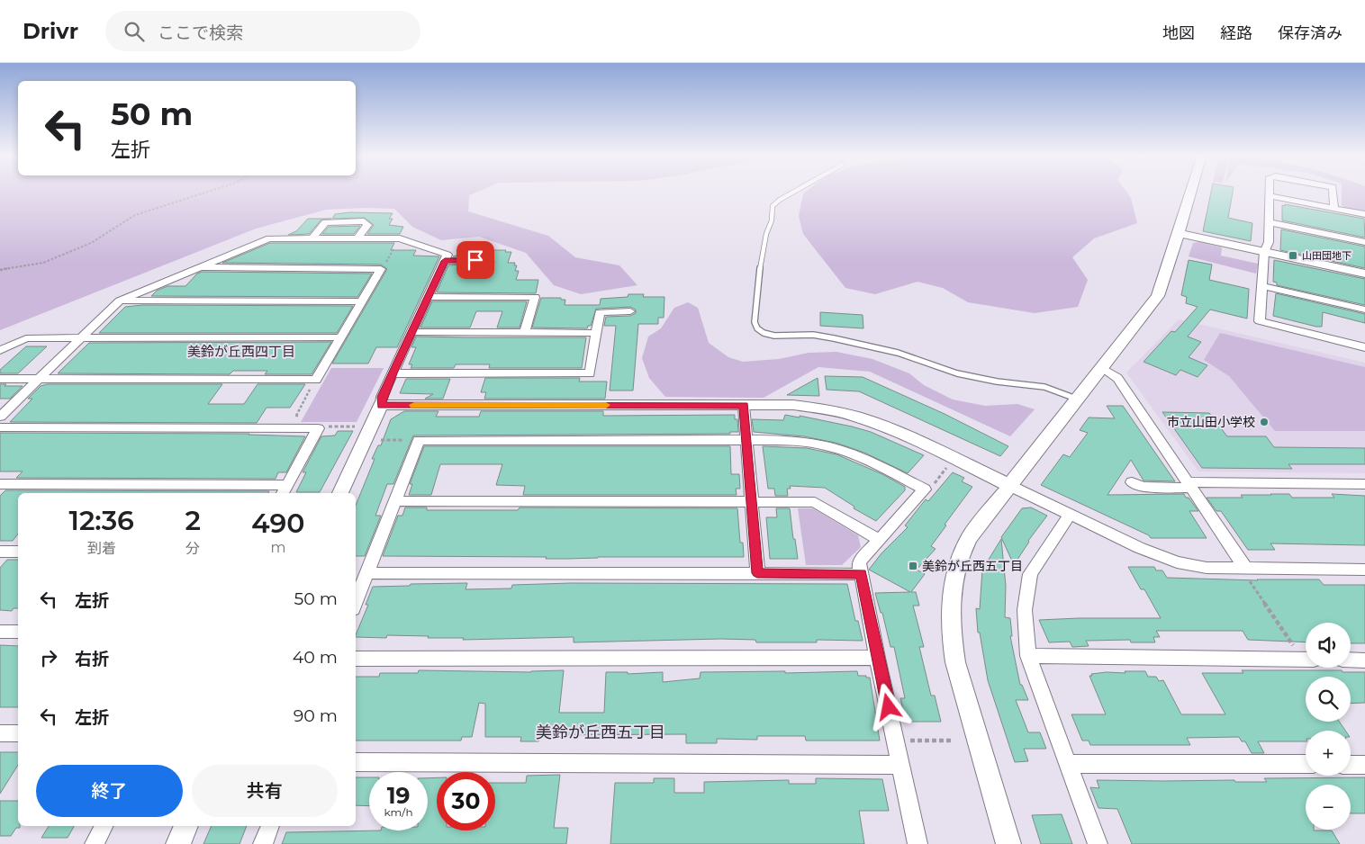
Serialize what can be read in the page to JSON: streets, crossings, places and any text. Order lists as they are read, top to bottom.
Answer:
{
  "districts": ["美鈴が丘西四丁目", "美鈴が丘西五丁目"],
  "places": {
    "transit": ["山田団地下", "美鈴が丘西五丁目"],
    "other": ["市立山田小学校"]
  },
  "page": {
    "header": "Drivr",
    "search": "ここで検索",
    "nav": ["地図", "経路", "保存済み"],
    "turn": ["50 m", "左折"],
    "eta": [
      "12:36",
      "到着",
      "2",
      "分",
      "490",
      "m"
    ],
    "list": [
      {
        "name": "左折",
        "value": "50 m"
      },
      {
        "name": "右折",
        "value": "40 m"
      },
      {
        "name": "左折",
        "value": "90 m"
      }
    ],
    "map_buttons": ["+", "−"],
    "buttons": ["終了", "共有"],
    "speed": "19 km/h",
    "limit": "30"
  }
}
